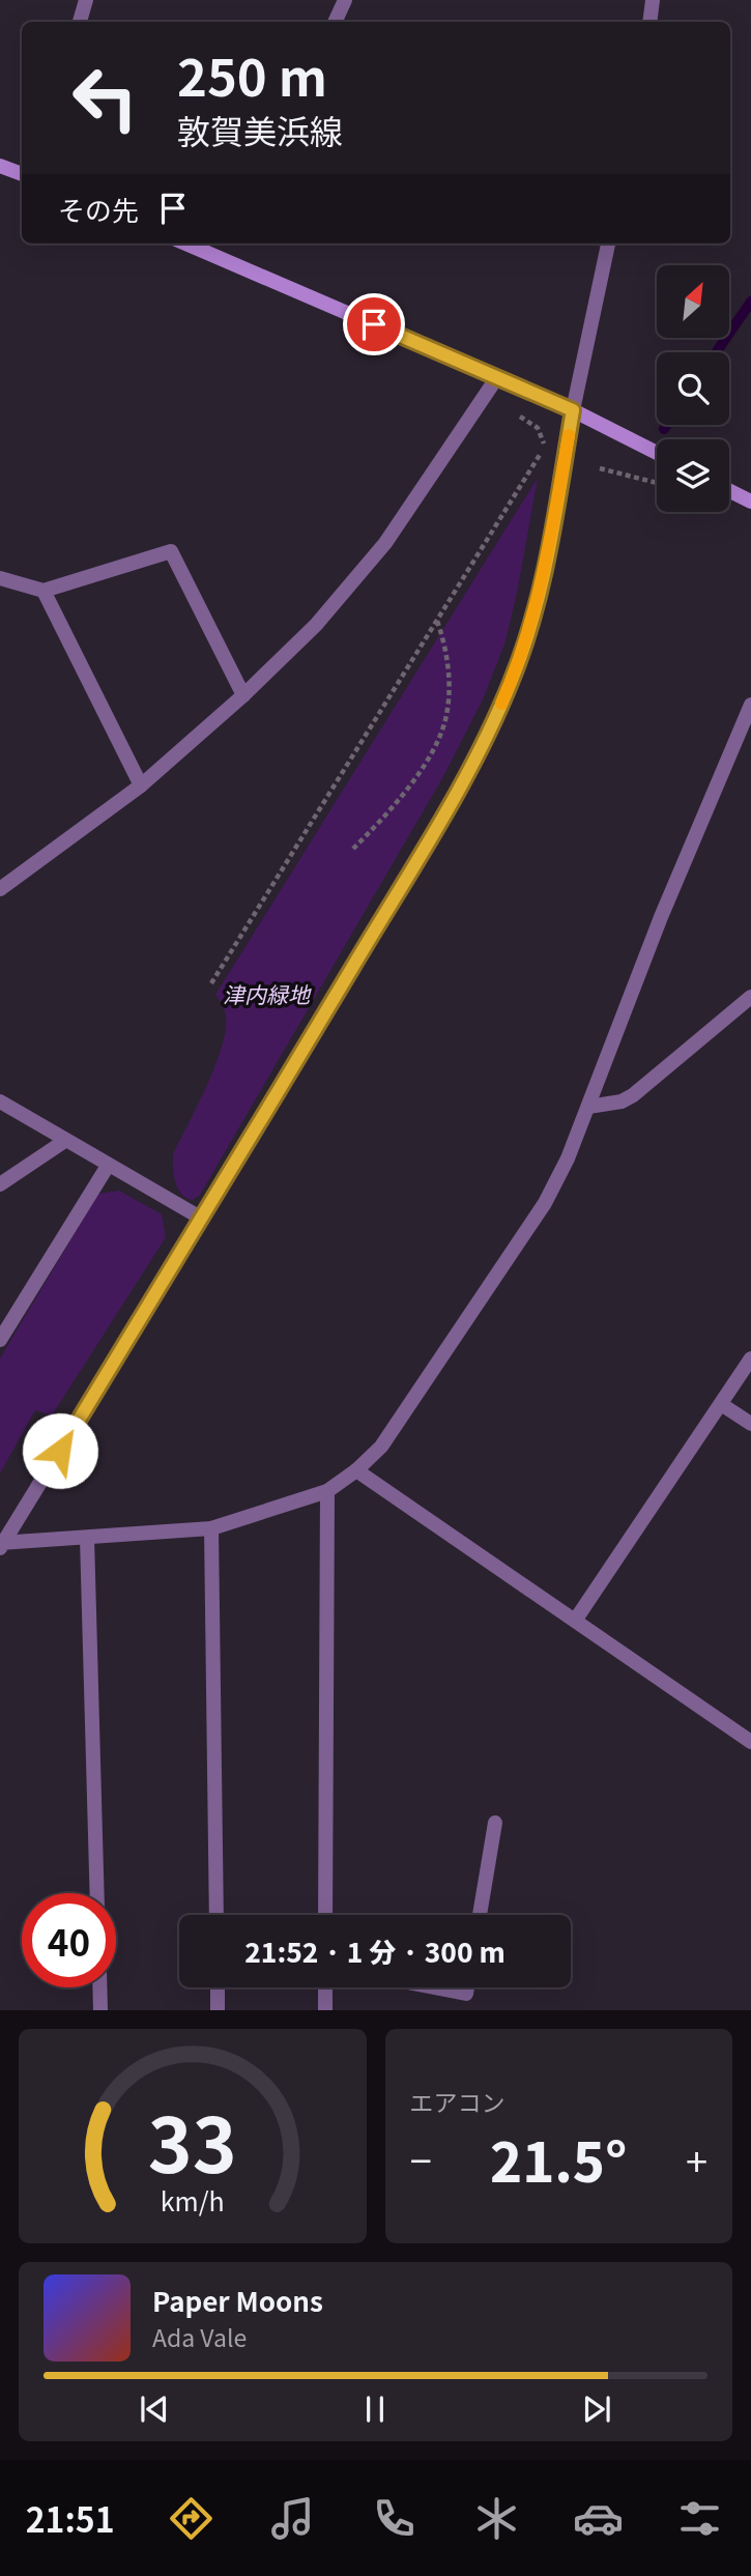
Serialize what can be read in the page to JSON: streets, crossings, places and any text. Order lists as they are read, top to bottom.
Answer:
{
  "parks": ["津内緑地"],
  "north": "top right",
  "page": {
    "turn": ["250 m", "敦賀美浜線"],
    "then": "その先",
    "limit": "40",
    "trip": "21:52 · 1 分 · 300 m",
    "tile": "エアコン",
    "heat": ["−", "21.5°", "+"],
    "song": ["Paper Moons", "Ada Vale"],
    "tabs": "21:51",
    "gauge": ["33", "km/h"]
  }
}
